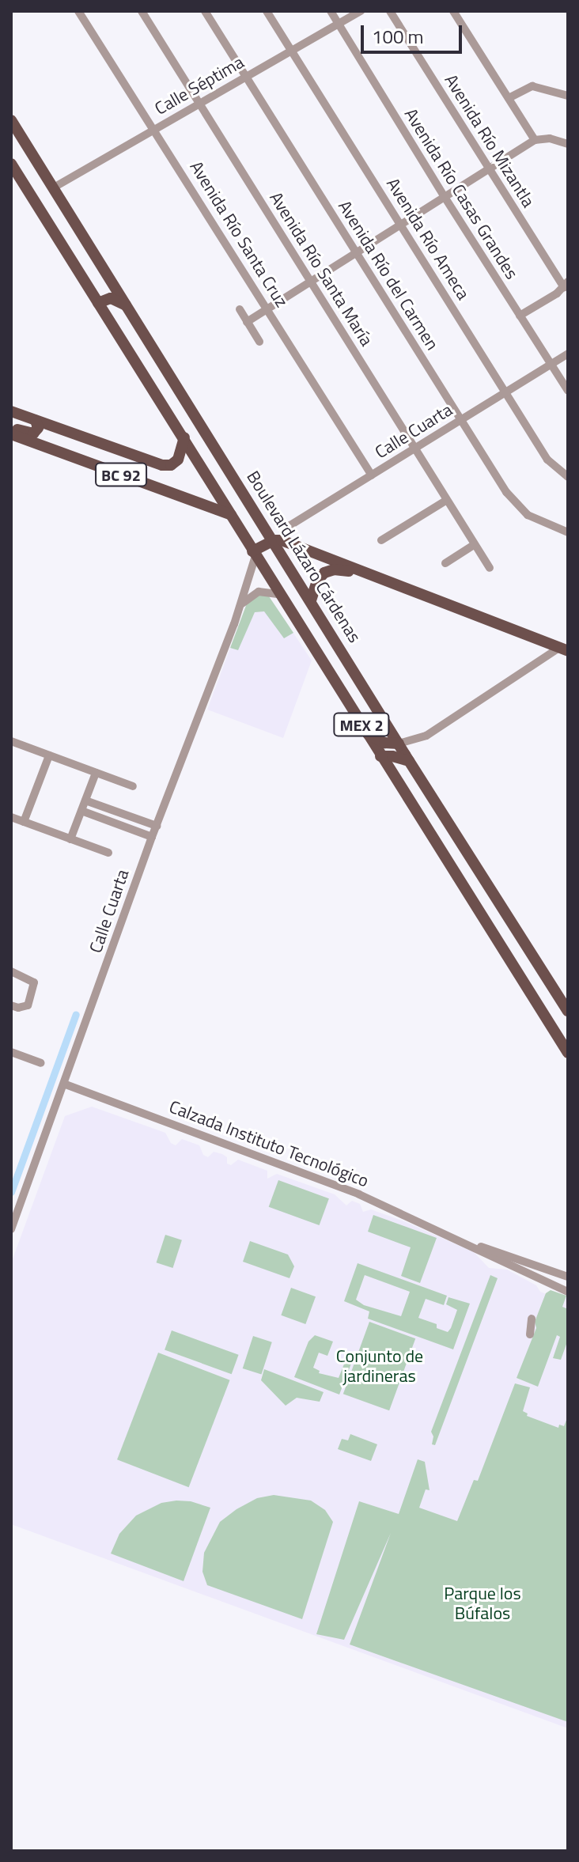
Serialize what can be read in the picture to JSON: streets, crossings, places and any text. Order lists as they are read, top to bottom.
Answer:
{
  "streets": {
    "main road": ["BC 92", "Boulevard Lázaro Cárdenas", "MEX 2"],
    "street": [
      "Calle Séptima",
      "Avenida Río Mizantla",
      "Avenida Río Casas Grandes",
      "Avenida Río Santa Cruz",
      "Avenida Río Ameca",
      "Avenida Río Santa María",
      "Avenida Río del Carmen",
      "Calle Cuarta",
      "Calzada Instituto Tecnológico"
    ]
  },
  "crossings": [
    ["Calle Séptima", "Avenida Río Casas Grandes"],
    ["Calle Séptima", "Avenida Río Santa Cruz"],
    ["Calle Séptima", "Avenida Río Ameca"],
    ["Calle Séptima", "Avenida Río Santa María"],
    ["Calle Séptima", "Avenida Río del Carmen"],
    ["Calle Séptima", "Boulevard Lázaro Cárdenas"],
    ["Avenida Río Casas Grandes", "Calle Cuarta"],
    ["Avenida Río Santa Cruz", "Calle Cuarta"],
    ["Avenida Río Ameca", "Calle Cuarta"],
    ["Avenida Río Santa María", "Calle Cuarta"],
    ["Avenida Río del Carmen", "Calle Cuarta"],
    ["Calle Cuarta", "Boulevard Lázaro Cárdenas"],
    ["Calle Cuarta", "MEX 2"],
    ["Calle Cuarta", "Calzada Instituto Tecnológico"],
    ["BC 92", "MEX 2"]
  ],
  "parks": ["Conjunto de jardineras", "Parque los Búfalos"],
  "scale_bar": "100 m"
}
